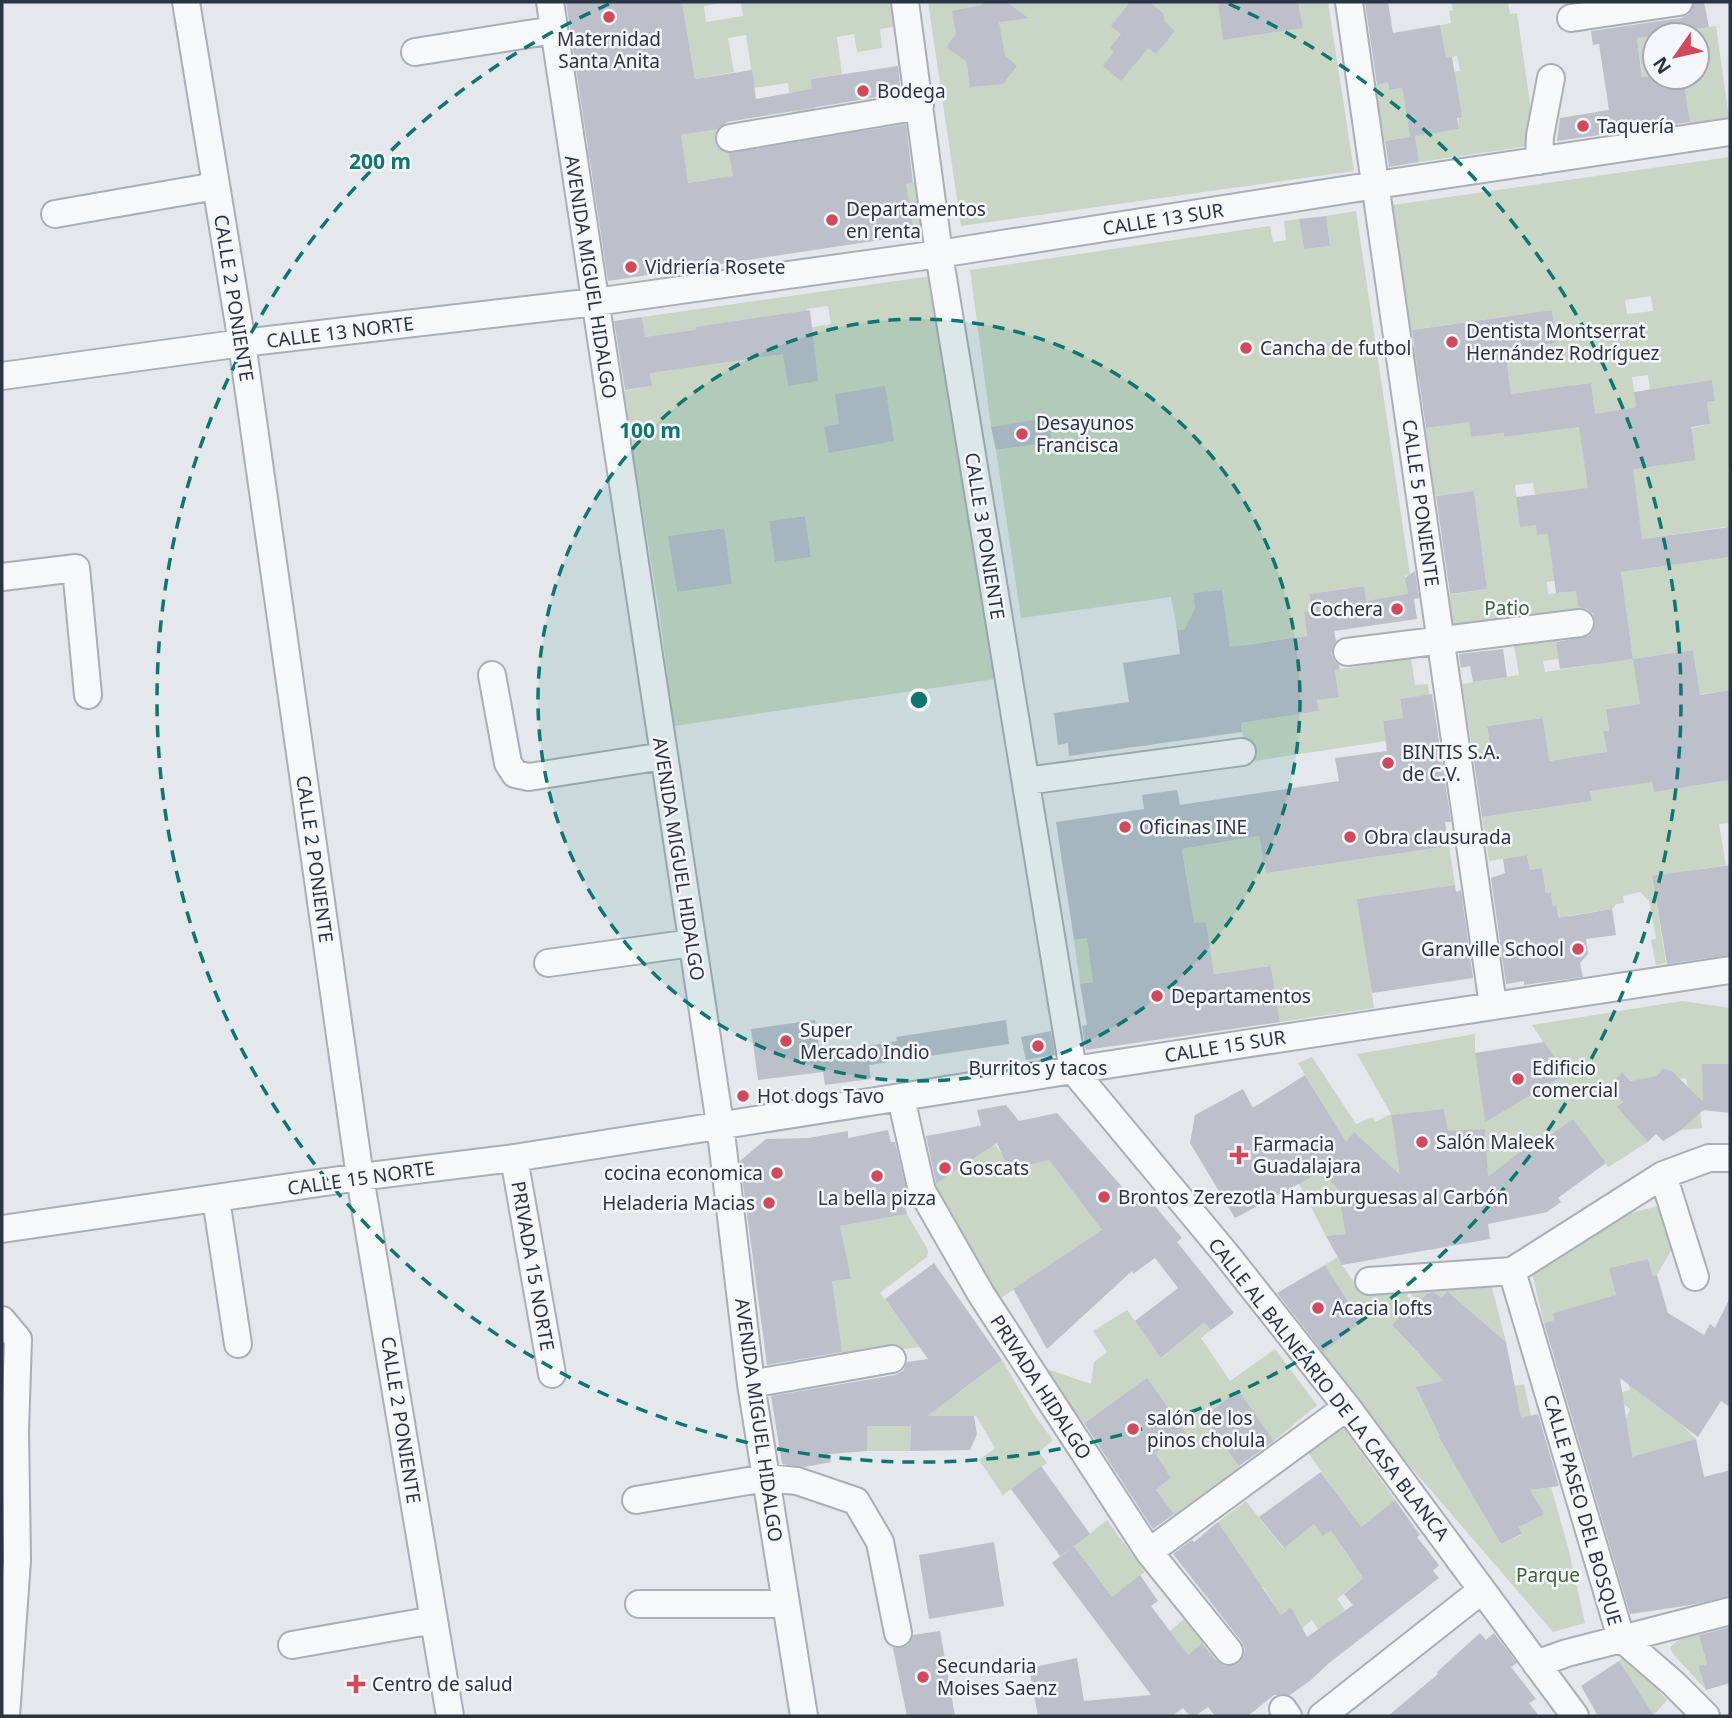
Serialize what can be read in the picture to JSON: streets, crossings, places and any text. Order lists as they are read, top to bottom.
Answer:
{
  "streets": {
    "street": [
      "CALLE 13 SUR",
      "AVENIDA MIGUEL HIDALGO",
      "CALLE 2 PONIENTE",
      "CALLE 13 NORTE",
      "CALLE 5 PONIENTE",
      "CALLE 3 PONIENTE",
      "CALLE 15 SUR",
      "CALLE 15 NORTE",
      "PRIVADA 15 NORTE",
      "PRIVADA HIDALGO",
      "CALLE AL BALNEARIO DE LA CASA BLANCA",
      "CALLE PASEO DEL BOSQUE"
    ]
  },
  "crossings": [
    ["CALLE 13 SUR", "AVENIDA MIGUEL HIDALGO"],
    ["CALLE 13 SUR", "CALLE 13 NORTE"],
    ["CALLE 13 SUR", "CALLE 5 PONIENTE"],
    ["CALLE 13 SUR", "CALLE 3 PONIENTE"],
    ["AVENIDA MIGUEL HIDALGO", "CALLE 13 NORTE"],
    ["AVENIDA MIGUEL HIDALGO", "CALLE 15 SUR"],
    ["AVENIDA MIGUEL HIDALGO", "CALLE 15 NORTE"],
    ["CALLE 2 PONIENTE", "CALLE 13 NORTE"],
    ["CALLE 2 PONIENTE", "CALLE 15 NORTE"],
    ["CALLE 5 PONIENTE", "CALLE 15 SUR"],
    ["CALLE 3 PONIENTE", "CALLE 15 SUR"],
    ["CALLE 3 PONIENTE", "CALLE AL BALNEARIO DE LA CASA BLANCA"],
    ["CALLE 15 SUR", "CALLE 15 NORTE"],
    ["CALLE 15 SUR", "PRIVADA HIDALGO"],
    ["CALLE 15 SUR", "CALLE AL BALNEARIO DE LA CASA BLANCA"],
    ["CALLE 15 NORTE", "PRIVADA 15 NORTE"]
  ],
  "parks": ["Patio", "Parque"],
  "places": {
    "other": [
      "Maternidad Santa Anita",
      "Bodega",
      "Taquería",
      "Departamentos en renta",
      "Vidriería Rosete",
      "Dentista Montserrat Hernández Rodríguez",
      "Cancha de futbol",
      "Desayunos Francisca",
      "Cochera",
      "BINTIS S.A. de C.V.",
      "Oficinas INE",
      "Obra clausurada",
      "Granville School",
      "Departamentos",
      "Super Mercado Indio",
      "Burritos y tacos",
      "Edificio comercial",
      "Hot dogs Tavo",
      "Salón Maleek",
      "Goscats",
      "cocina economica",
      "La bella pizza",
      "Brontos Zerezotla Hamburguesas al Carbón",
      "Heladeria Macias",
      "Acacia lofts",
      "salón de los pinos cholula",
      "Secundaria Moises Saenz"
    ],
    "health": ["Farmacia Guadalajara", "Centro de salud"]
  },
  "north": "bottom left",
  "rings": ["200 m", "100 m"]
}
